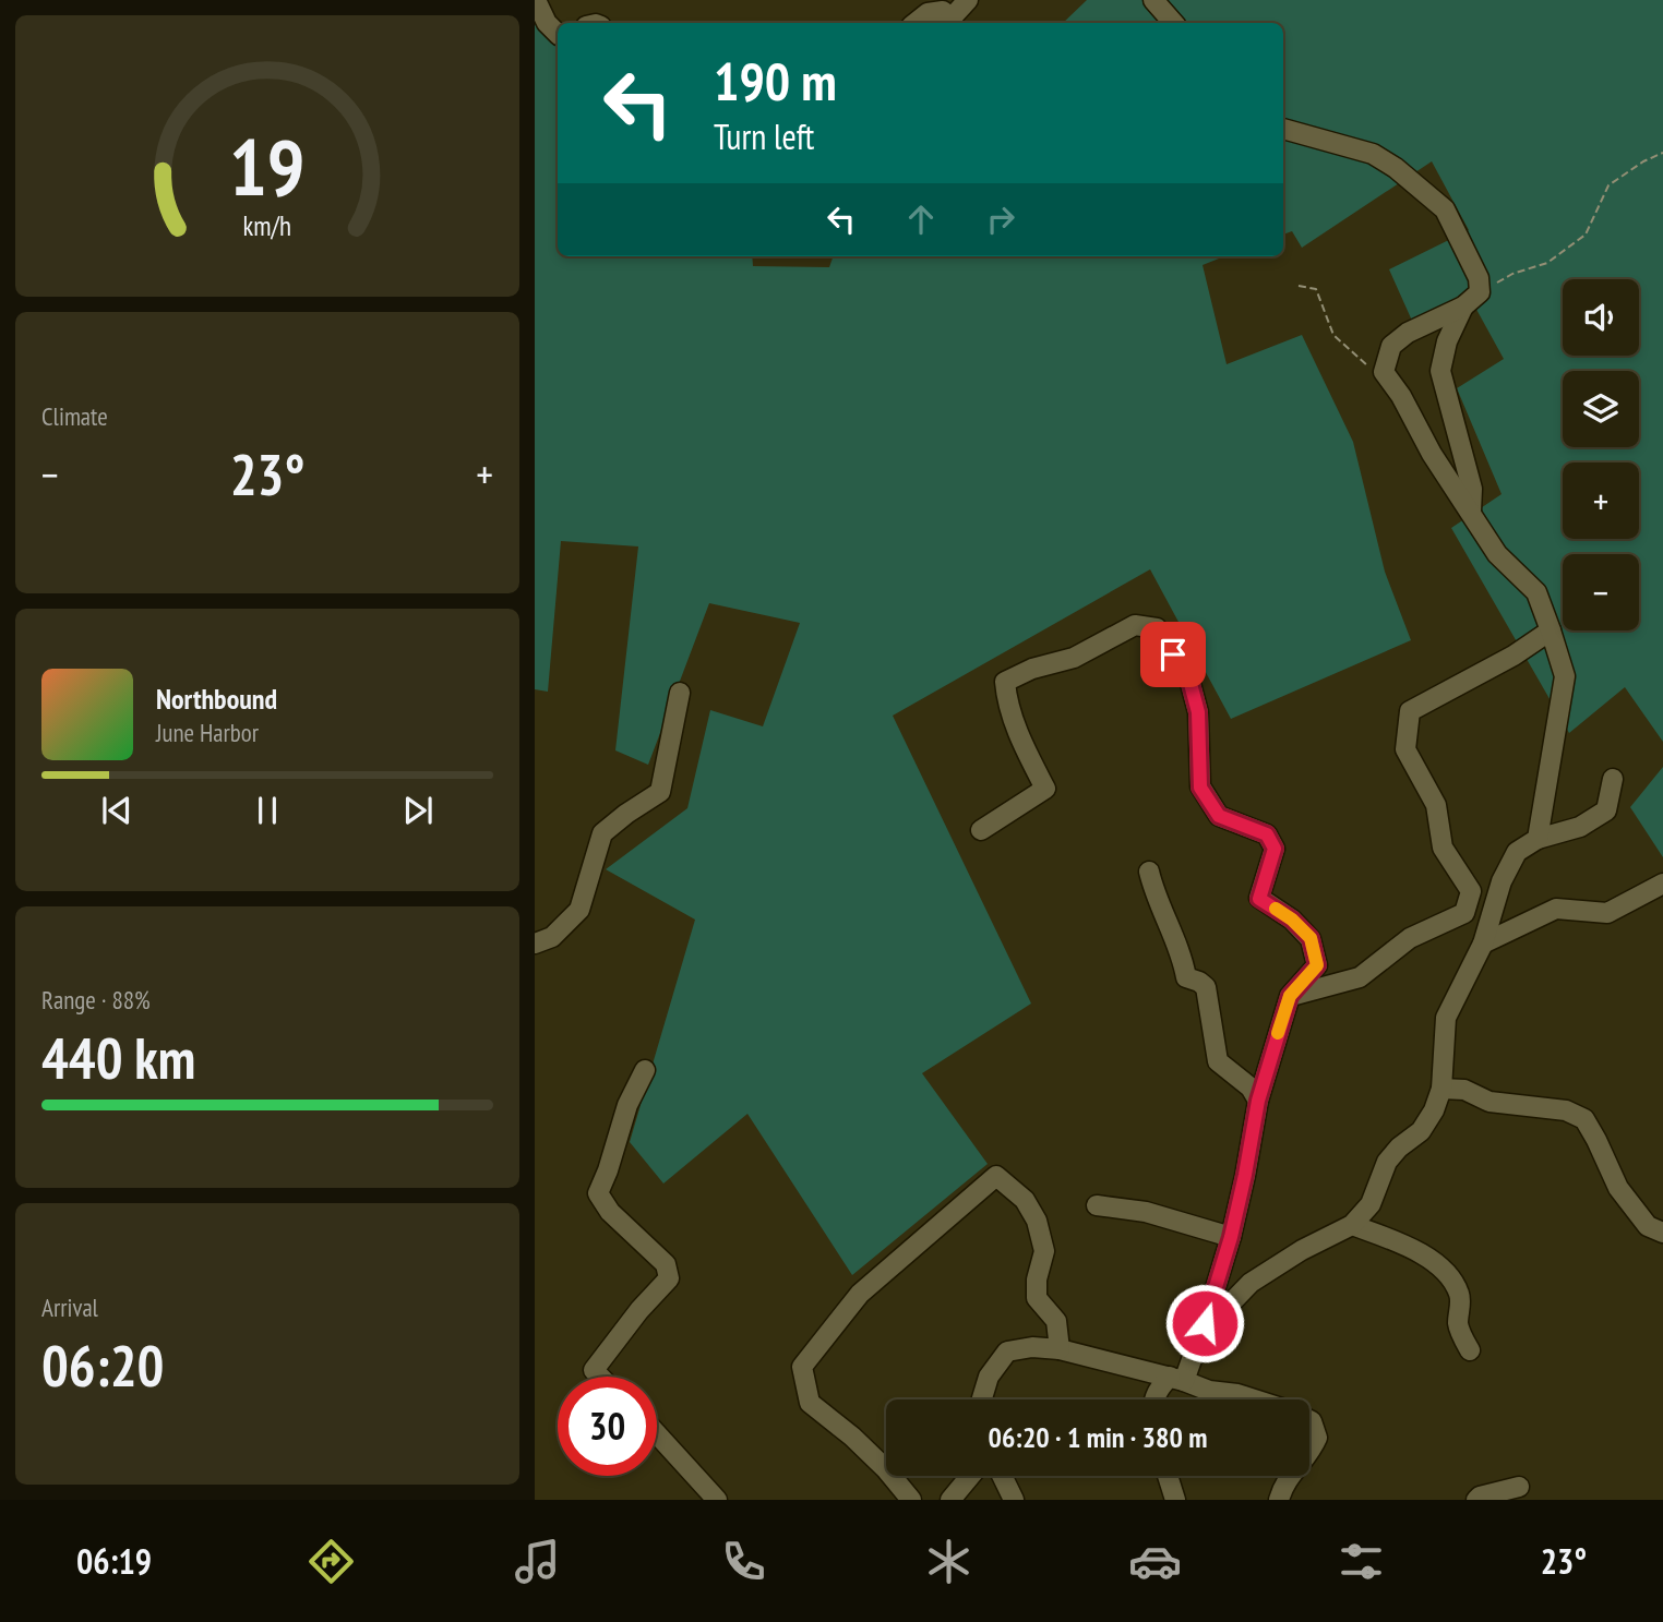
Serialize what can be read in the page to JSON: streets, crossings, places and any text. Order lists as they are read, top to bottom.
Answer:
{
  "page": {
    "turn": ["190 m", "Turn left"],
    "map_buttons": ["+", "−"],
    "tile": [
      "Climate",
      ["Range · 88%", "440 km"],
      ["Arrival", "06:20"]
    ],
    "heat": ["−", "23°", "+"],
    "song": ["Northbound", "June Harbor"],
    "limit": "30",
    "trip": "06:20 · 1 min · 380 m",
    "tabs": ["06:19", "23°"],
    "gauge": ["19", "km/h"]
  }
}
